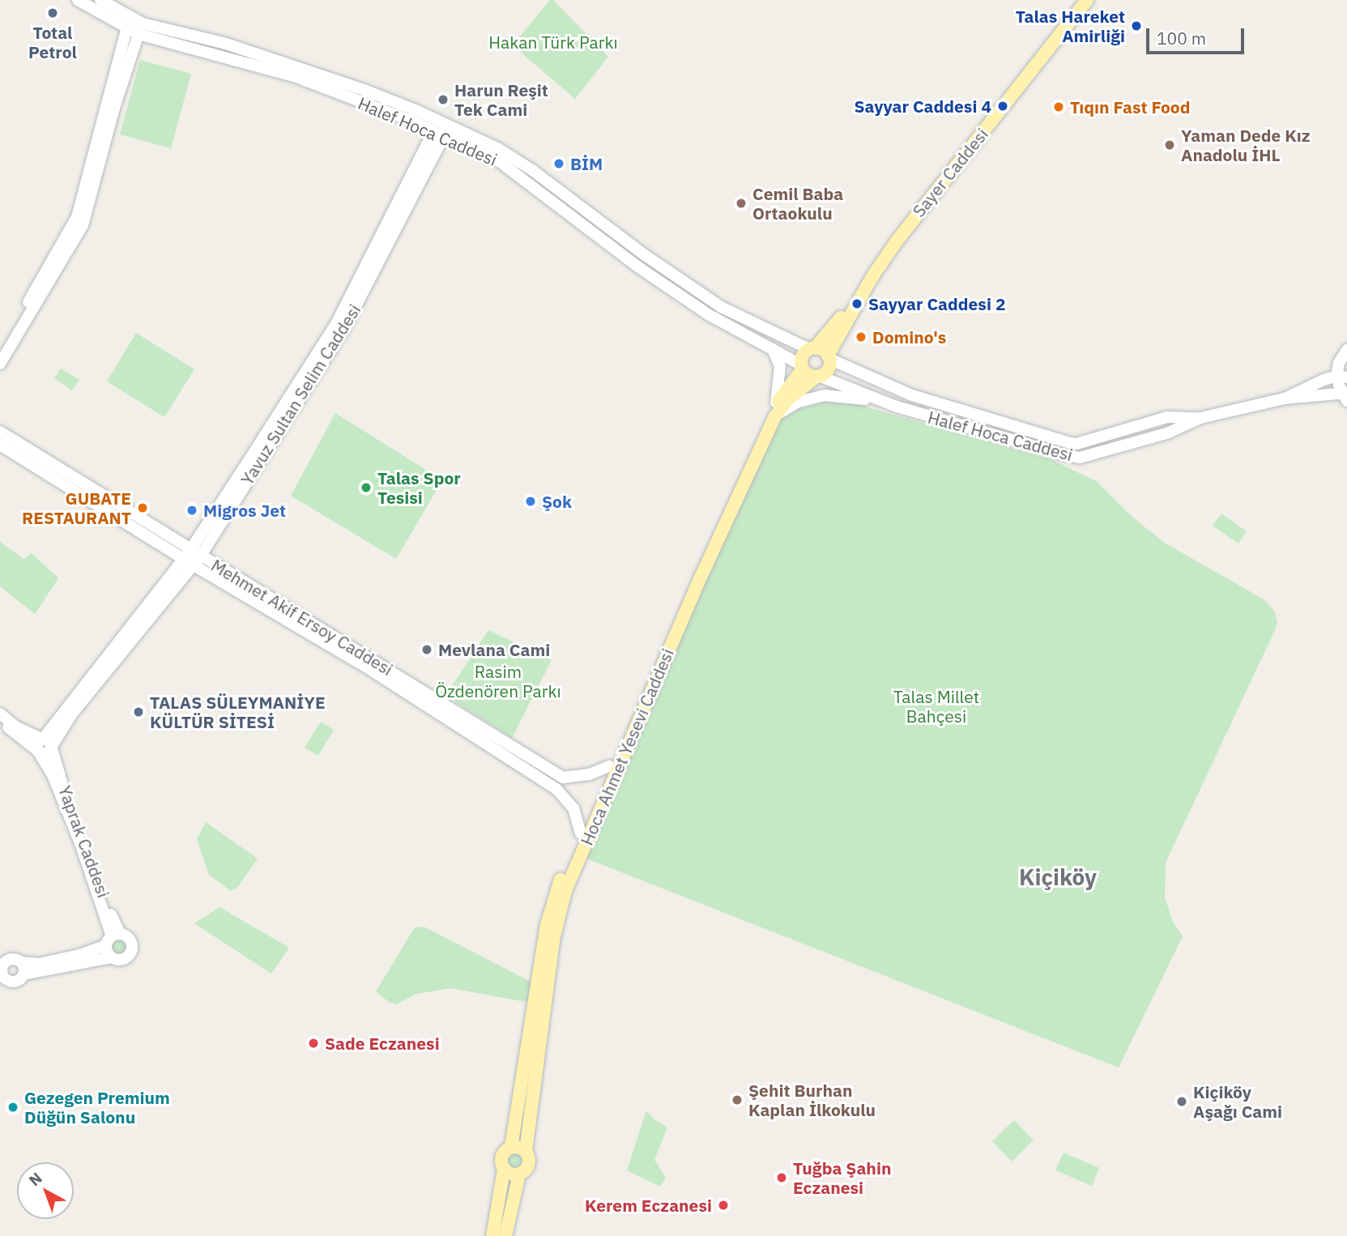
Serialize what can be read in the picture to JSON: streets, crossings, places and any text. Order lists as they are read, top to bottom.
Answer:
{
  "streets": {
    "main road": ["Sayer Caddesi", "Hoca Ahmet Yesevi Caddesi"],
    "street": [
      "Halef Hoca Caddesi",
      "Yavuz Sultan Selim Caddesi",
      "Mehmet Akif Ersoy Caddesi",
      "Yaprak Caddesi"
    ]
  },
  "crossings": [
    ["Halef Hoca Caddesi", "Sayer Caddesi"],
    ["Halef Hoca Caddesi", "Yavuz Sultan Selim Caddesi"],
    ["Halef Hoca Caddesi", "Hoca Ahmet Yesevi Caddesi"],
    ["Sayer Caddesi", "Hoca Ahmet Yesevi Caddesi"],
    ["Yavuz Sultan Selim Caddesi", "Mehmet Akif Ersoy Caddesi"],
    ["Yavuz Sultan Selim Caddesi", "Yaprak Caddesi"],
    ["Mehmet Akif Ersoy Caddesi", "Hoca Ahmet Yesevi Caddesi"]
  ],
  "districts": ["Kiçiköy"],
  "parks": ["Hakan Türk Parkı", "Rasim Özdenören Parkı", "Talas Millet Bahçesi"],
  "places": [
    "Total Petrol",
    "Talas Hareket Amirliği",
    "Harun Reşit Tek Cami",
    "Sayyar Caddesi 4",
    "Tıqın Fast Food",
    "Yaman Dede Kız Anadolu İHL",
    "BİM",
    "Cemil Baba Ortaokulu",
    "Sayyar Caddesi 2",
    "Domino's",
    "Talas Spor Tesisi",
    "Şok",
    "GUBATE RESTAURANT",
    "Migros Jet",
    "Mevlana Cami",
    "TALAS SÜLEYMANİYE KÜLTÜR SİTESİ",
    "Sade Eczanesi",
    "Şehit Burhan Kaplan İlkokulu",
    "Kiçiköy Aşağı Cami",
    "Gezegen Premium Düğün Salonu",
    "Tuğba Şahin Eczanesi",
    "Kerem Eczanesi"
  ],
  "scale_bar": "100 m",
  "north": "top left"
}
